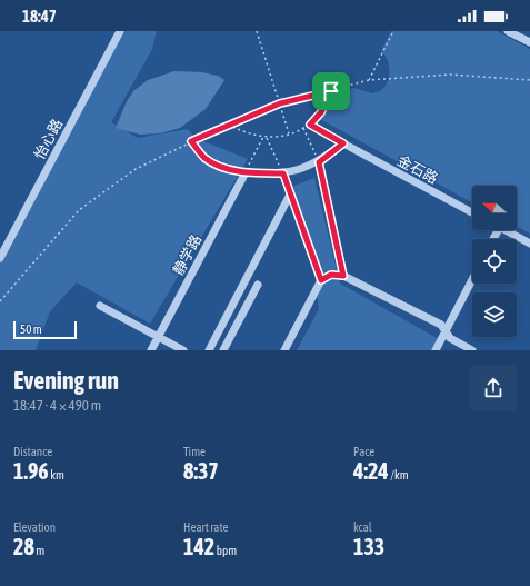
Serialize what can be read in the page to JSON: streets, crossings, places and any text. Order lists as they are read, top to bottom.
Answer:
{
  "streets": {
    "street": ["怡心路", "金石路", "静学路"]
  },
  "scale_bar": "50 m",
  "north": "left",
  "page": {
    "status": "18:47",
    "scale": "50 m",
    "heading": ["Evening run", "18:47 · 4 × 490 m"],
    "stats": [
      ["Distance", "1.96 km"],
      ["Time", "8:37"],
      ["Pace", "4:24 /km"],
      ["Elevation", "28 m"],
      ["Heart rate", "142 bpm"],
      ["kcal", "133"]
    ]
  }
}
